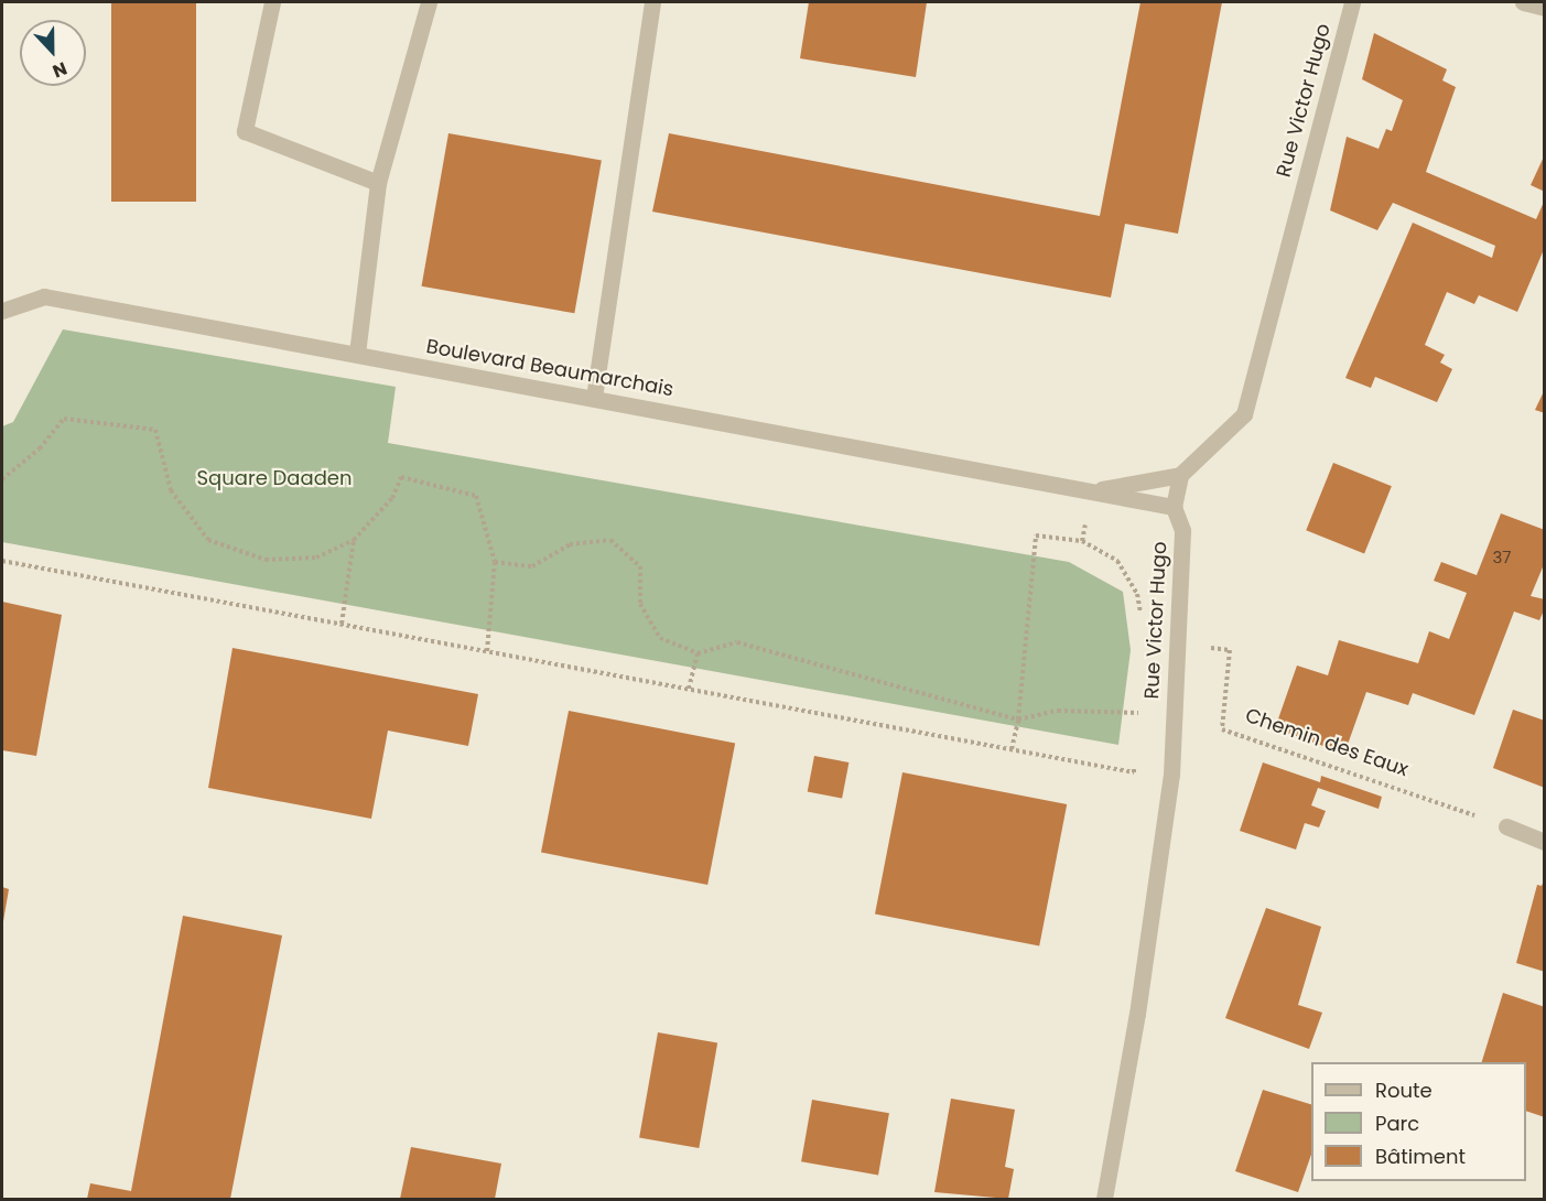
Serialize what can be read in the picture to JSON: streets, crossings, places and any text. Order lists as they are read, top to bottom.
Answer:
{
  "streets": {
    "street": ["Rue Victor Hugo", "Boulevard Beaumarchais"],
    "path": ["Chemin des Eaux"]
  },
  "crossings": [
    ["Rue Victor Hugo", "Boulevard Beaumarchais"],
    ["Rue Victor Hugo", "Chemin des Eaux"]
  ],
  "parks": ["Square Daaden"],
  "house_numbers": ["37"],
  "legend": ["Route", "Parc", "Bâtiment"],
  "north": "bottom"
}
